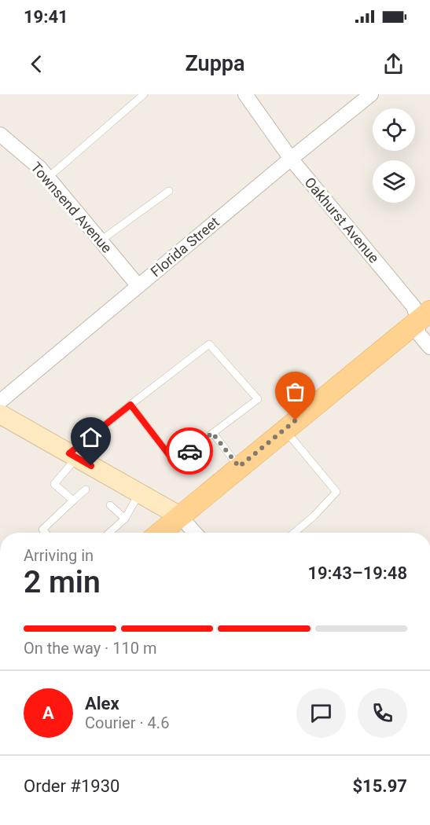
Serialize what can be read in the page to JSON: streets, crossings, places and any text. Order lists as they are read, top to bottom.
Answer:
{
  "streets": {
    "street": ["Townsend Avenue", "Oakhurst Avenue", "Florida Street"]
  },
  "crossings": [
    ["Townsend Avenue", "Florida Street"],
    ["Oakhurst Avenue", "Florida Street"]
  ],
  "page": {
    "status": "19:41",
    "header": "Zuppa",
    "heading": ["2 min", "Arriving in", "19:43–19:48"],
    "panel": [
      "Alex",
      "Courier · 4.6",
      "Order #1930",
      "$15.97"
    ],
    "bar": "On the way · 110 m",
    "round": "A"
  }
}
